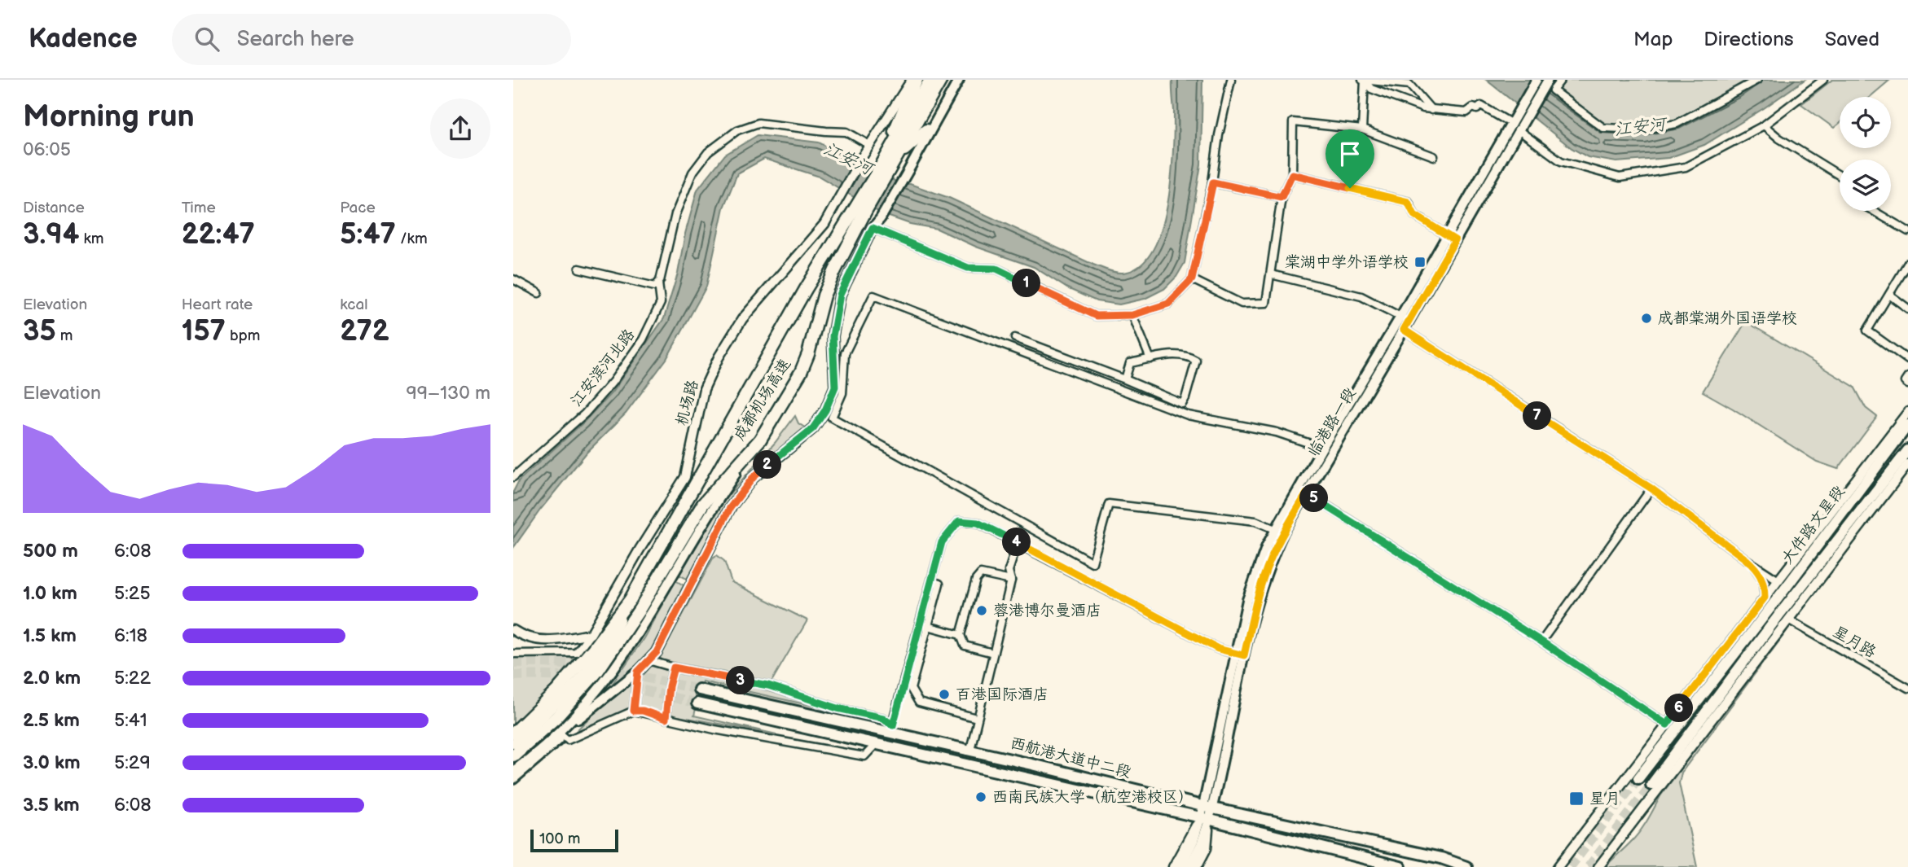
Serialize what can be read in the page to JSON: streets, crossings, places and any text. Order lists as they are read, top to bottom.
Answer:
{
  "streets": {
    "highway": ["成都机场高速"],
    "main road": ["临港路一段", "大件路文星段", "西航港大道中二段"],
    "street": ["江安滨河北路", "机场路", "星月路"]
  },
  "crossings": [
    ["江安滨河北路", "机场路"],
    ["临港路一段", "西航港大道中二段"]
  ],
  "water": ["江安河"],
  "places": {
    "transit": ["棠湖中学外语学校", "星月"],
    "other": [
      "成都棠湖外国语学校",
      "蓉港博尔曼酒店",
      "百港国际酒店",
      "西南民族大学（航空港校区）"
    ]
  },
  "scale_bar": "100 m",
  "page": {
    "header": "Kadence",
    "search": "Search here",
    "nav": ["Map", "Directions", "Saved"],
    "heading": ["Morning run", "06:05"],
    "stats": [
      ["Distance", "3.94 km"],
      ["Time", "22:47"],
      ["Pace", "5:47 /km"],
      ["Elevation", "35 m"],
      ["Heart rate", "157 bpm"],
      ["kcal", "272"]
    ],
    "pins": [
      "1",
      "7",
      "2",
      "5",
      "4",
      "3",
      "6"
    ],
    "chart": ["Elevation", "99–130 m"],
    "list": [
      {
        "name": "500 m",
        "note": "6:08"
      },
      {
        "name": "1.0 km",
        "note": "5:25"
      },
      {
        "name": "1.5 km",
        "note": "6:18"
      },
      {
        "name": "2.0 km",
        "note": "5:22"
      },
      {
        "name": "2.5 km",
        "note": "5:41"
      },
      {
        "name": "3.0 km",
        "note": "5:29"
      },
      {
        "name": "3.5 km",
        "note": "6:08"
      }
    ],
    "scale": "100 m"
  }
}
